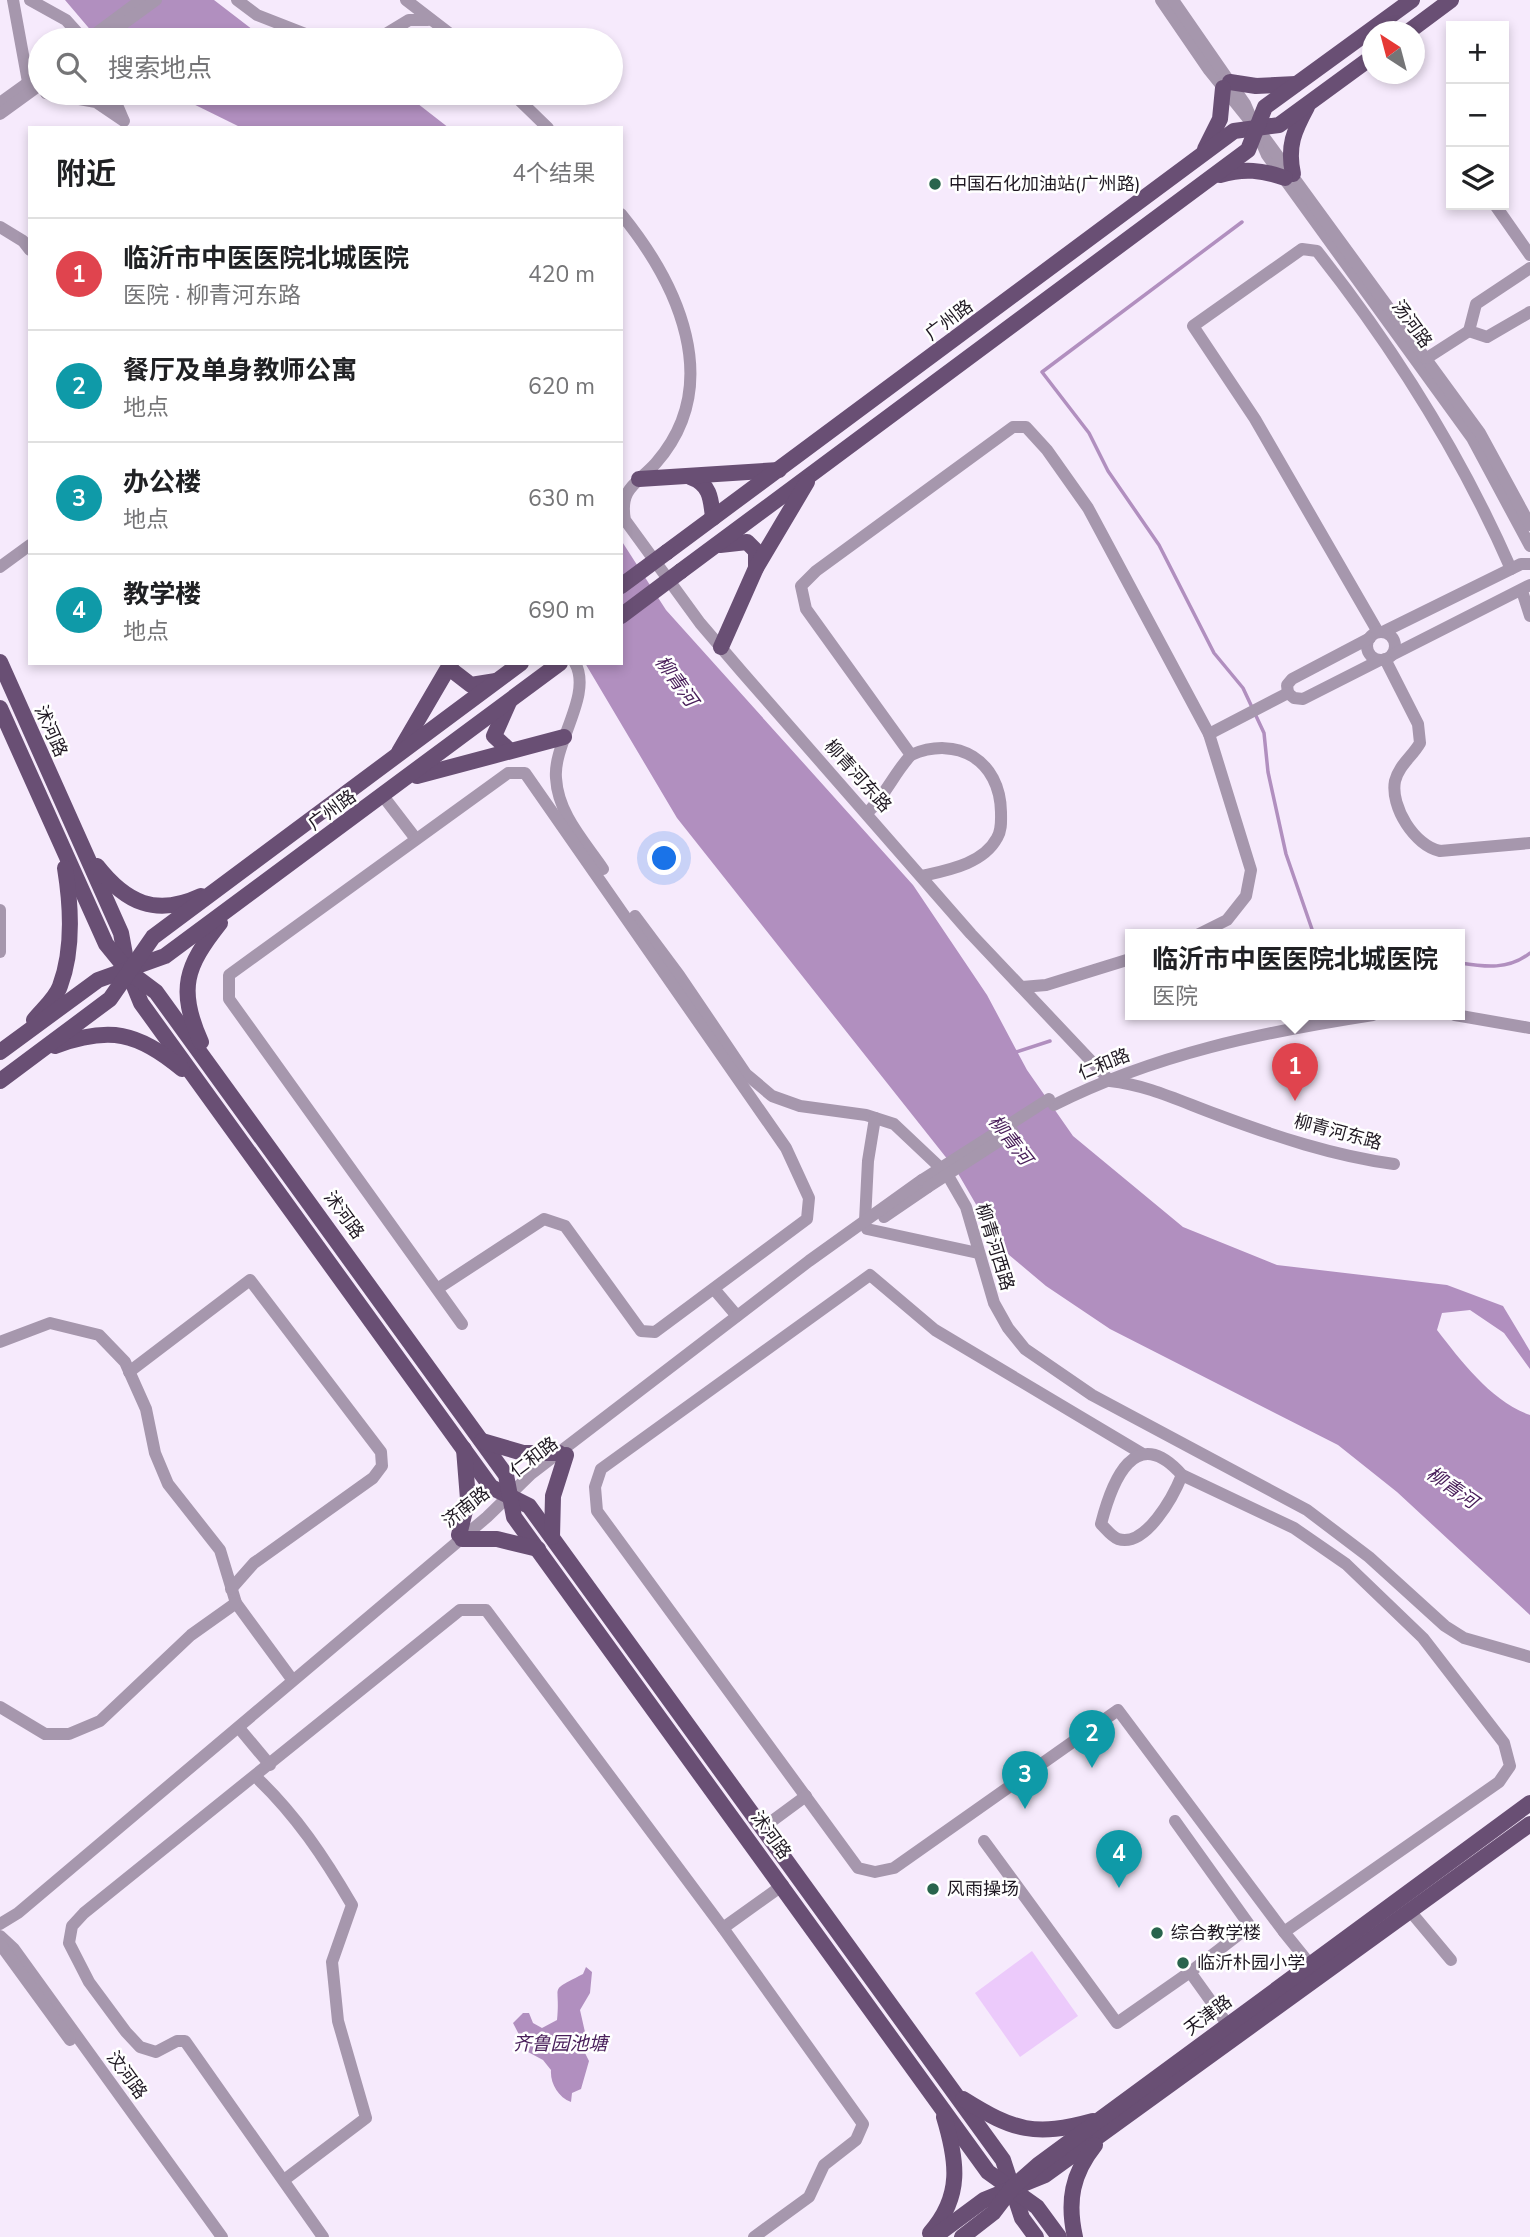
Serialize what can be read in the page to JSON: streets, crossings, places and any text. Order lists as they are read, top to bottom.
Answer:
{
  "streets": {
    "main road": ["广州路", "沭河路", "天津路"],
    "street": [
      "汤河路",
      "柳青河东路",
      "仁和路",
      "柳青河西路",
      "济南路",
      "汶河路"
    ]
  },
  "crossings": [
    ["广州路", "汤河路"],
    ["广州路", "沭河路"],
    ["沭河路", "仁和路"],
    ["沭河路", "济南路"],
    ["沭河路", "天津路"],
    ["柳青河东路", "仁和路"],
    ["仁和路", "济南路"]
  ],
  "water": ["柳青河", "齐鲁园池塘"],
  "places": [
    "中国石化加油站(广州路)",
    "风雨操场",
    "综合教学楼",
    "临沂朴园小学"
  ],
  "north": "top left",
  "page": {
    "map_buttons": ["+", "−"],
    "search": "搜索地点",
    "heading": ["附近", "4个结果"],
    "list": [
      {
        "mark": "1",
        "name": "临沂市中医医院北城医院",
        "note": "医院 · 柳青河东路",
        "value": "420 m"
      },
      {
        "mark": "2",
        "name": "餐厅及单身教师公寓",
        "note": "地点",
        "value": "620 m"
      },
      {
        "mark": "3",
        "name": "办公楼",
        "note": "地点",
        "value": "630 m"
      },
      {
        "mark": "4",
        "name": "教学楼",
        "note": "地点",
        "value": "690 m"
      }
    ],
    "popup": ["临沂市中医医院北城医院", "医院"],
    "pins": [
      "1",
      "2",
      "3",
      "4"
    ]
  }
}
